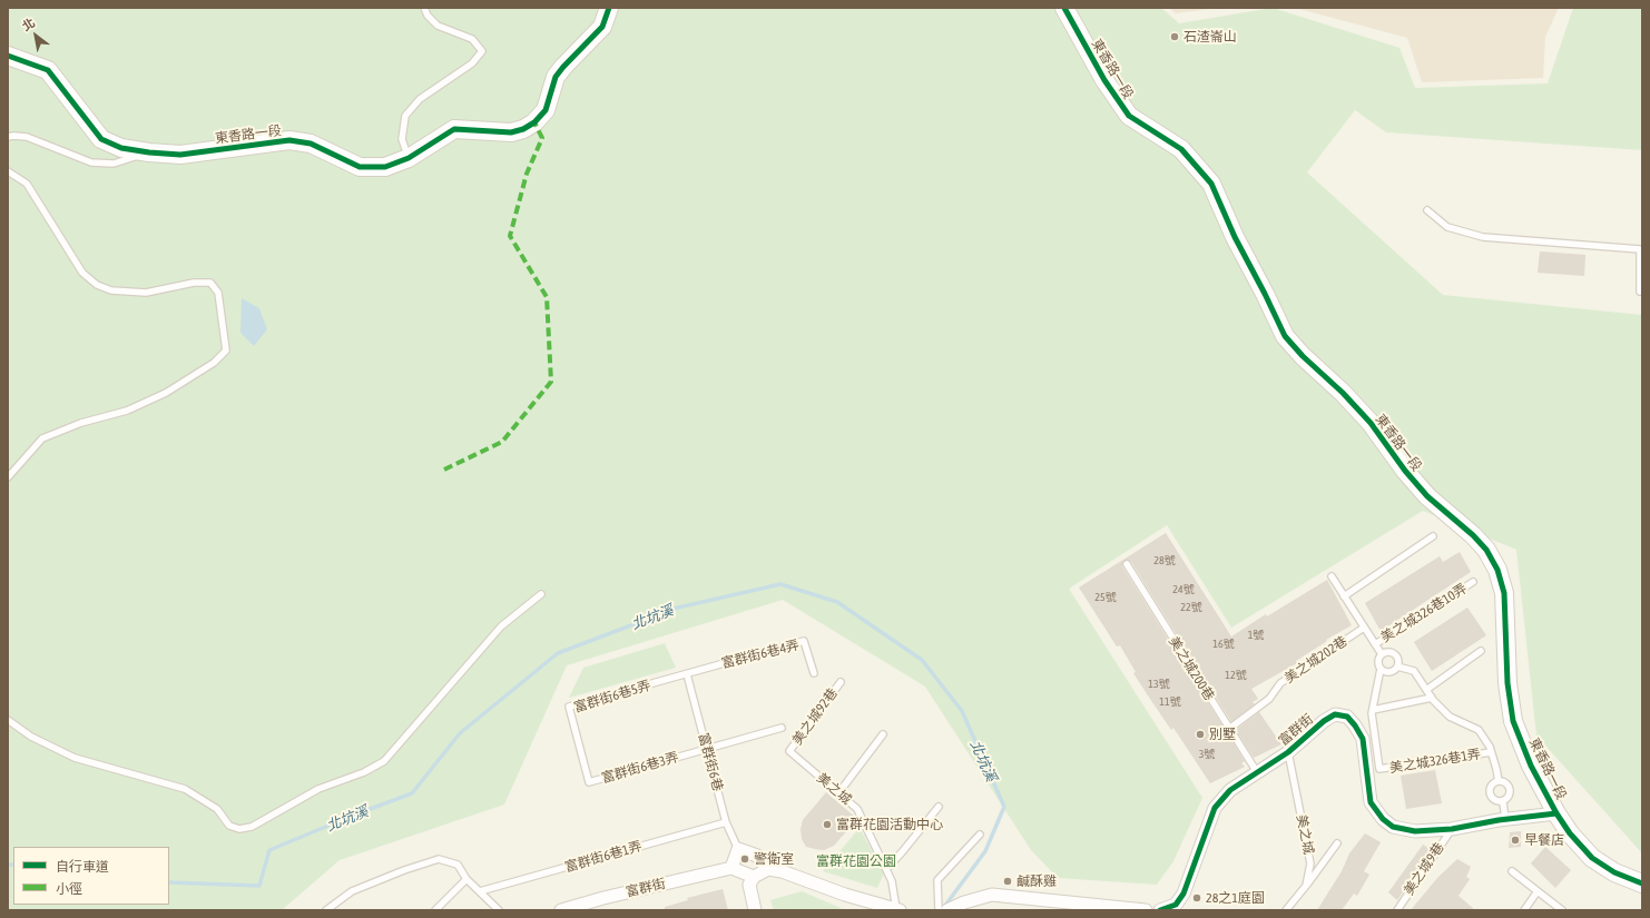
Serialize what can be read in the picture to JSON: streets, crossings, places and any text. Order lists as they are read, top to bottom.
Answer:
{
  "streets": {
    "street": ["東香路一段", "富群街"],
    "lane": [
      "美之城326巷10弄",
      "富群街6巷4弄",
      "美之城202巷",
      "美之城200巷",
      "富群街6巷5弄",
      "美之城92巷",
      "美之城326巷1弄",
      "富群街6巷",
      "富群街6巷3弄",
      "美之城",
      "富群街6巷1弄",
      "美之城9巷"
    ]
  },
  "crossings": [
    ["東香路一段", "富群街"],
    ["富群街6巷4弄", "富群街6巷5弄"],
    ["富群街6巷4弄", "富群街6巷"],
    ["美之城202巷", "美之城200巷"],
    ["美之城200巷", "富群街"],
    ["富群街6巷5弄", "富群街6巷"],
    ["富群街6巷5弄", "富群街6巷3弄"],
    ["美之城92巷", "美之城"],
    ["富群街", "美之城"],
    ["富群街", "美之城9巷"],
    ["富群街6巷", "富群街6巷3弄"],
    ["富群街6巷", "富群街6巷1弄"]
  ],
  "water": ["北坑溪"],
  "parks": ["富群花園公園"],
  "places": [
    "石渣崙山",
    "別墅",
    "富群花園活動中心",
    "早餐店",
    "警衛室",
    "鹹酥雞",
    "28之1庭園"
  ],
  "house_numbers": [
    "28號",
    "24號",
    "25號",
    "22號",
    "1號",
    "16號",
    "12號",
    "13號",
    "11號",
    "3號"
  ],
  "legend": ["自行車道", "小徑"],
  "north": "top left"
}
